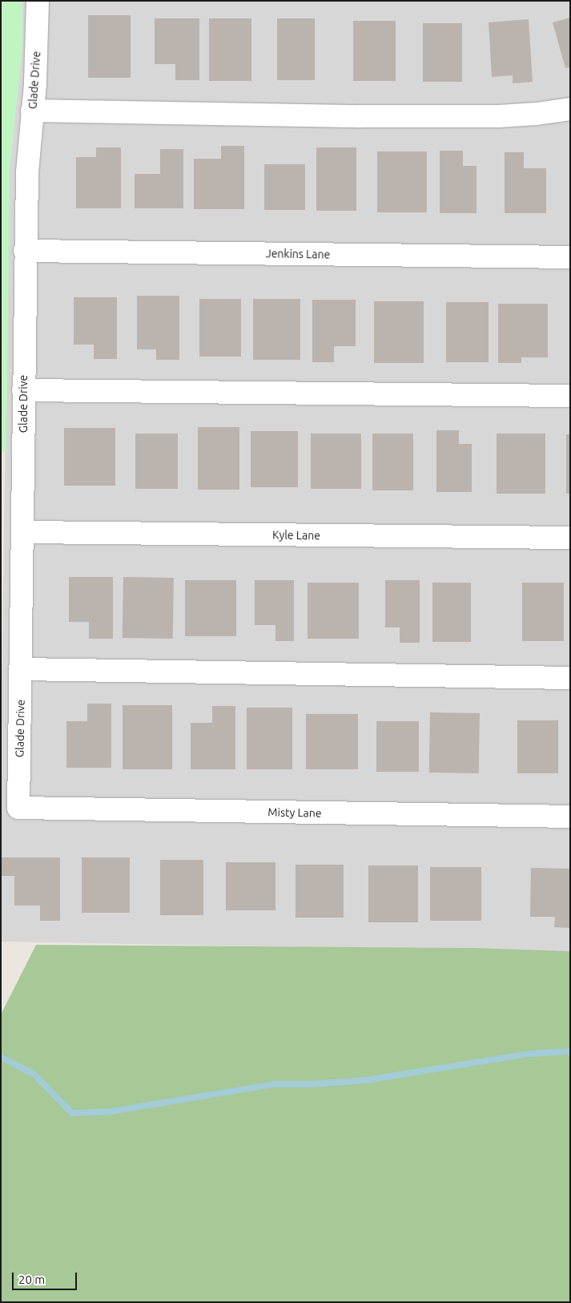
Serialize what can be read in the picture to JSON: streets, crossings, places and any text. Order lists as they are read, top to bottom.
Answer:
{
  "streets": {
    "street": [
      "Glade Drive",
      "Jenkins Lane",
      "Kyle Lane",
      "Misty Lane"
    ]
  },
  "crossings": [
    ["Glade Drive", "Jenkins Lane"],
    ["Glade Drive", "Kyle Lane"],
    ["Glade Drive", "Misty Lane"]
  ],
  "scale_bar": "20 m"
}
